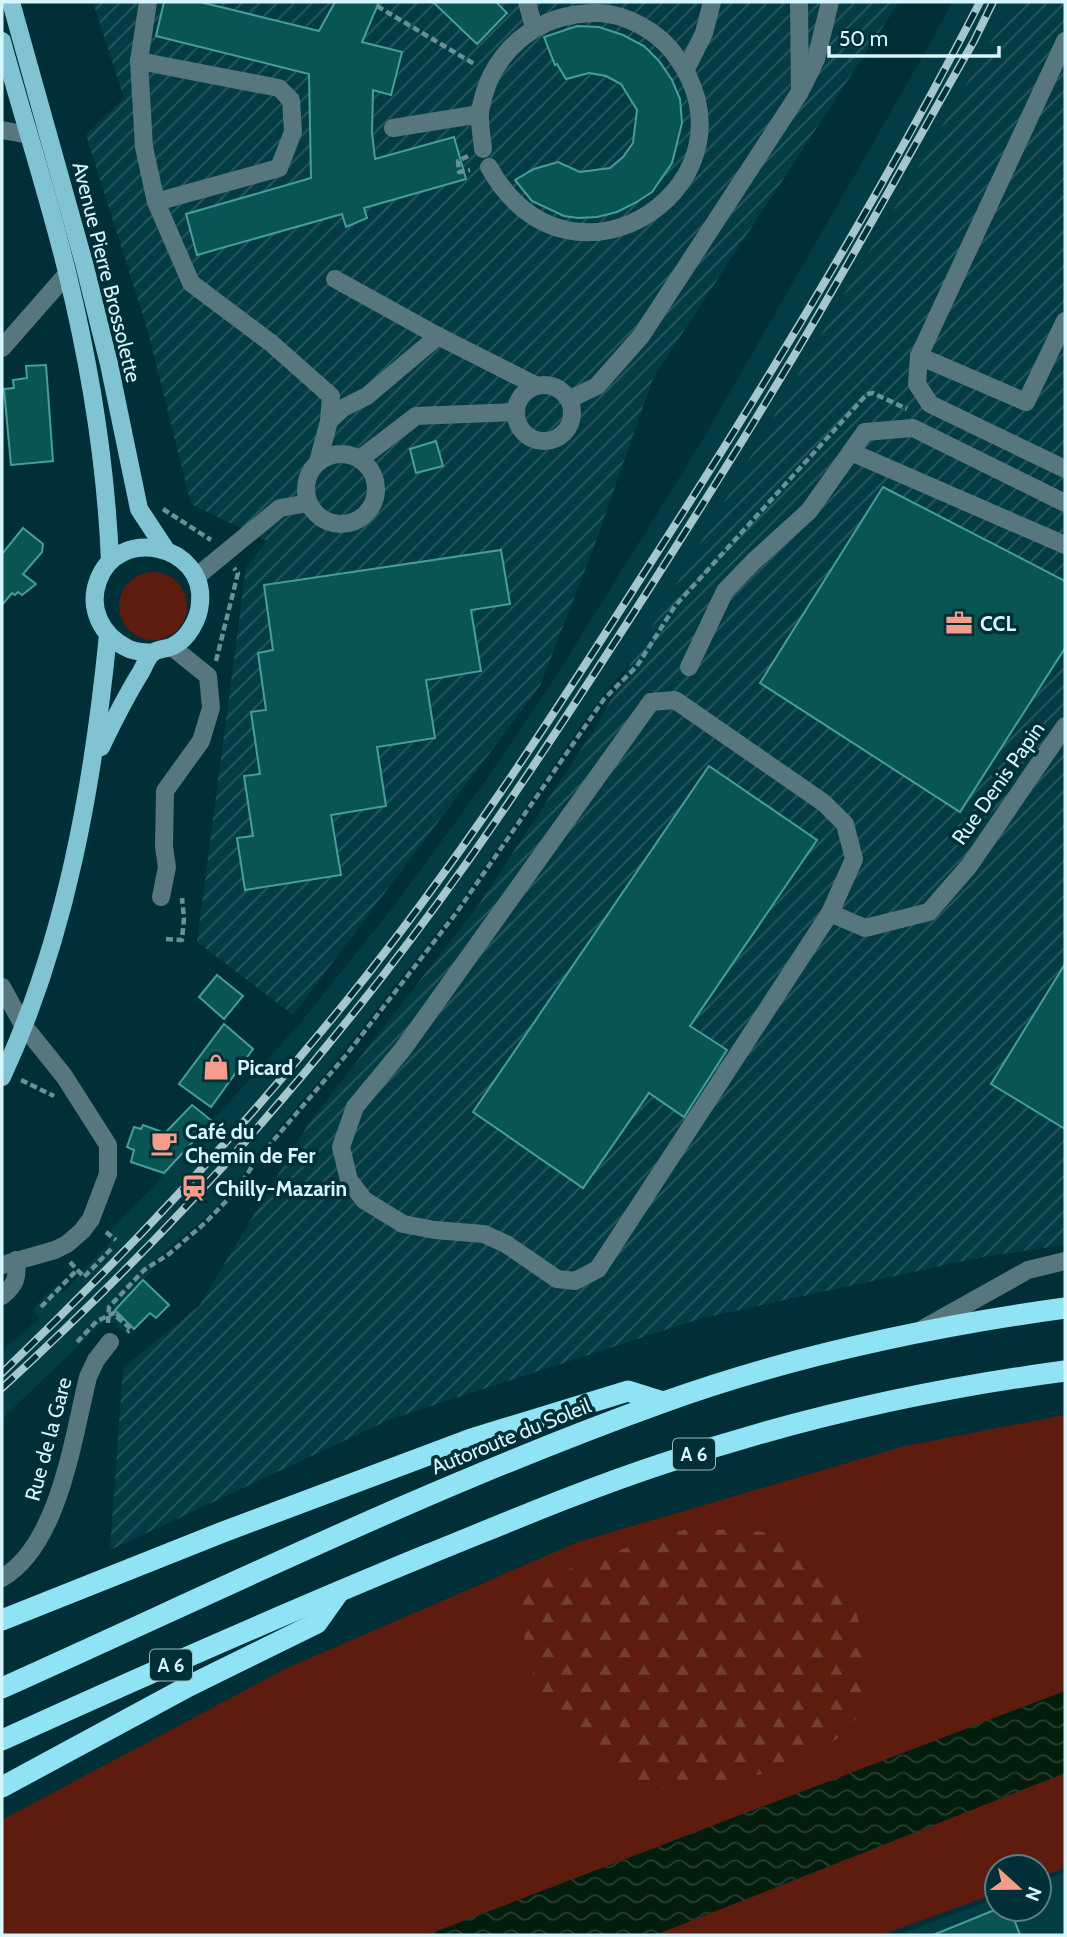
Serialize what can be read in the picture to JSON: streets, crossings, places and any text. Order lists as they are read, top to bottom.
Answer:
{
  "streets": {
    "highway": ["Autoroute du Soleil", "A 6"],
    "main road": ["Avenue Pierre Brossolette"],
    "street": ["Rue Denis Papin", "Rue de la Gare"]
  },
  "places": {
    "office": ["CCL"],
    "shop": ["Picard"],
    "cafe": ["Café du Chemin de Fer"],
    "station": ["Chilly-Mazarin"]
  },
  "scale_bar": "50 m",
  "north": "right"
}
